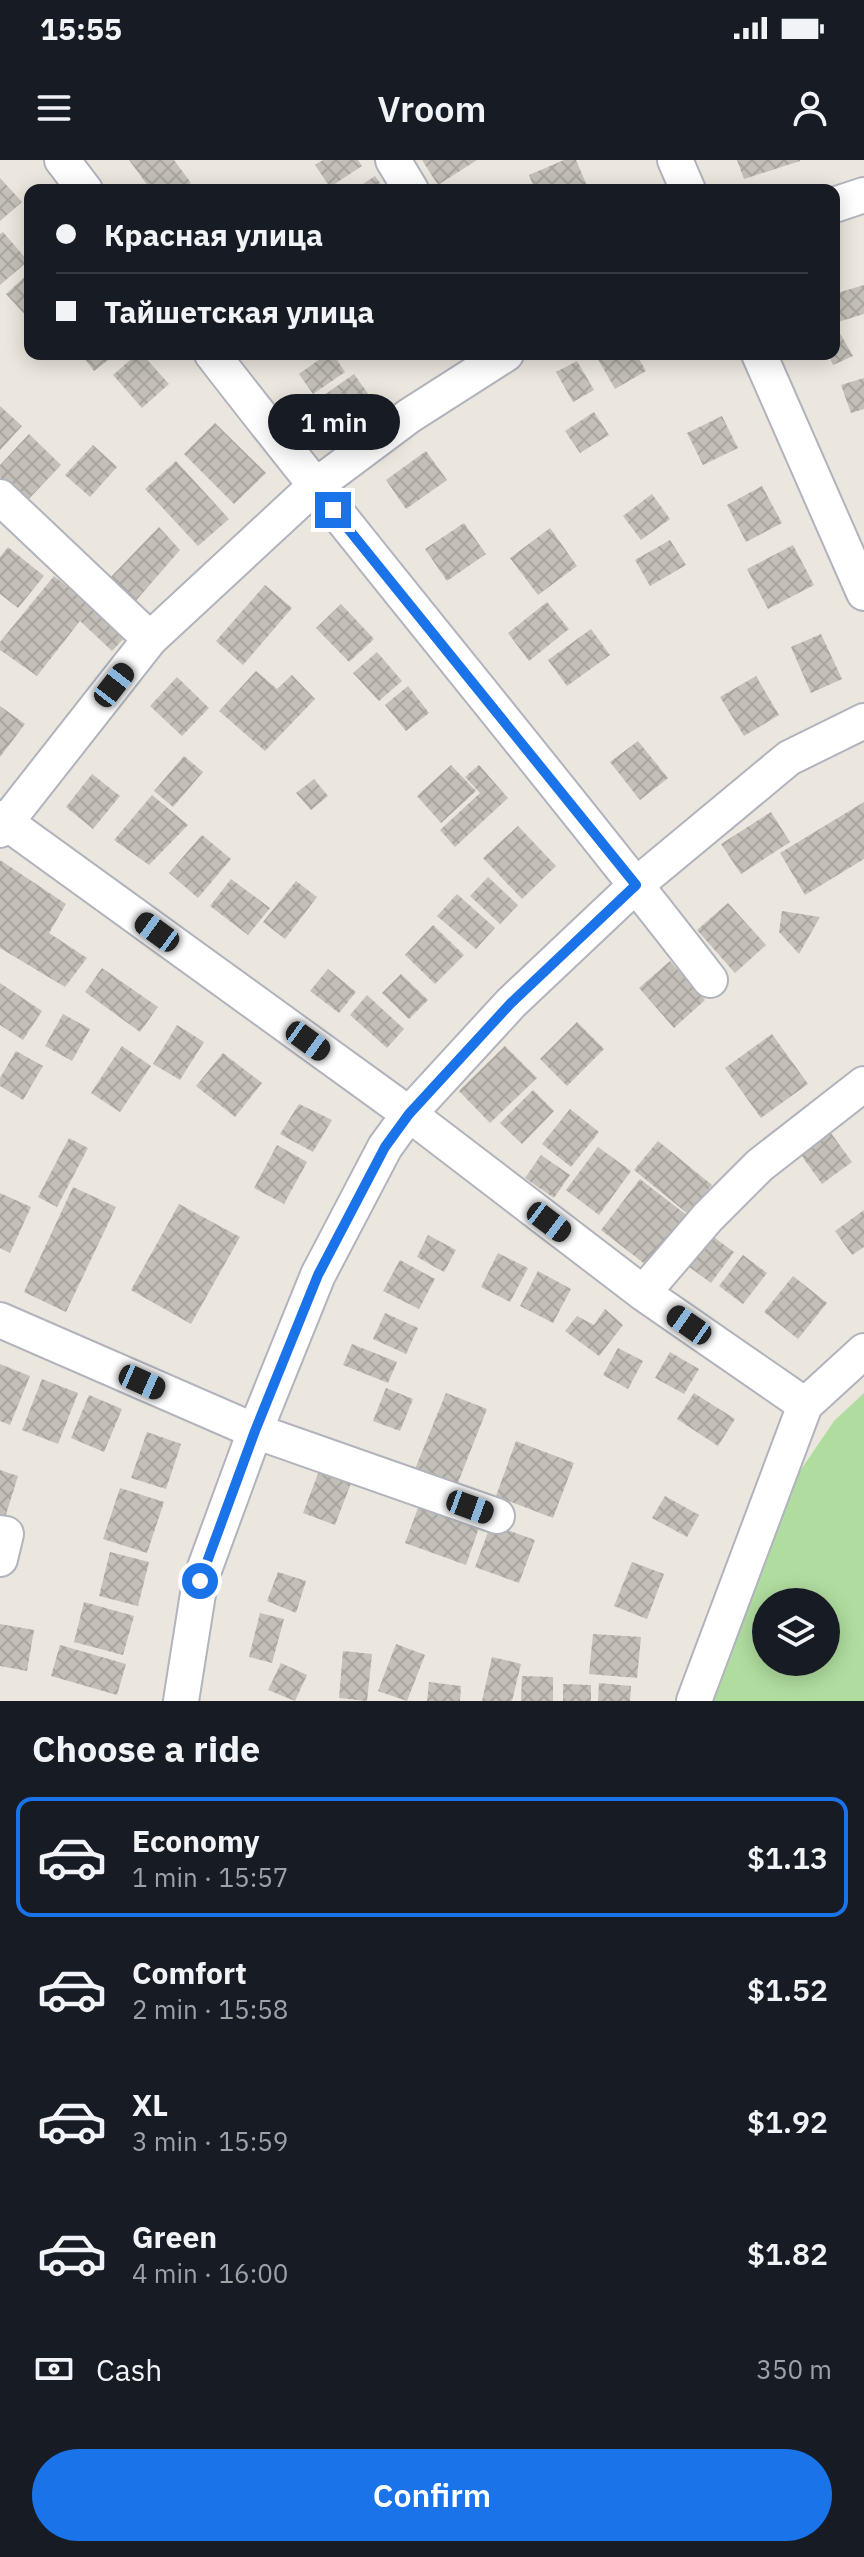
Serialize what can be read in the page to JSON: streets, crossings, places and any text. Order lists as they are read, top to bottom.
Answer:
{
  "page": {
    "status": "15:55",
    "header": "Vroom",
    "banner": ["Красная улица", "Тайшетская улица"],
    "bubble": "1 min",
    "heading": "Choose a ride",
    "list": [
      {
        "name": "Economy",
        "note": "1 min · 15:57",
        "value": "$1.13"
      },
      {
        "name": "Comfort",
        "note": "2 min · 15:58",
        "value": "$1.52"
      },
      {
        "name": "XL",
        "note": "3 min · 15:59",
        "value": "$1.92"
      },
      {
        "name": "Green",
        "note": "4 min · 16:00",
        "value": "$1.82"
      }
    ],
    "pay": ["Cash", "350 m"],
    "buttons": "Confirm"
  }
}
